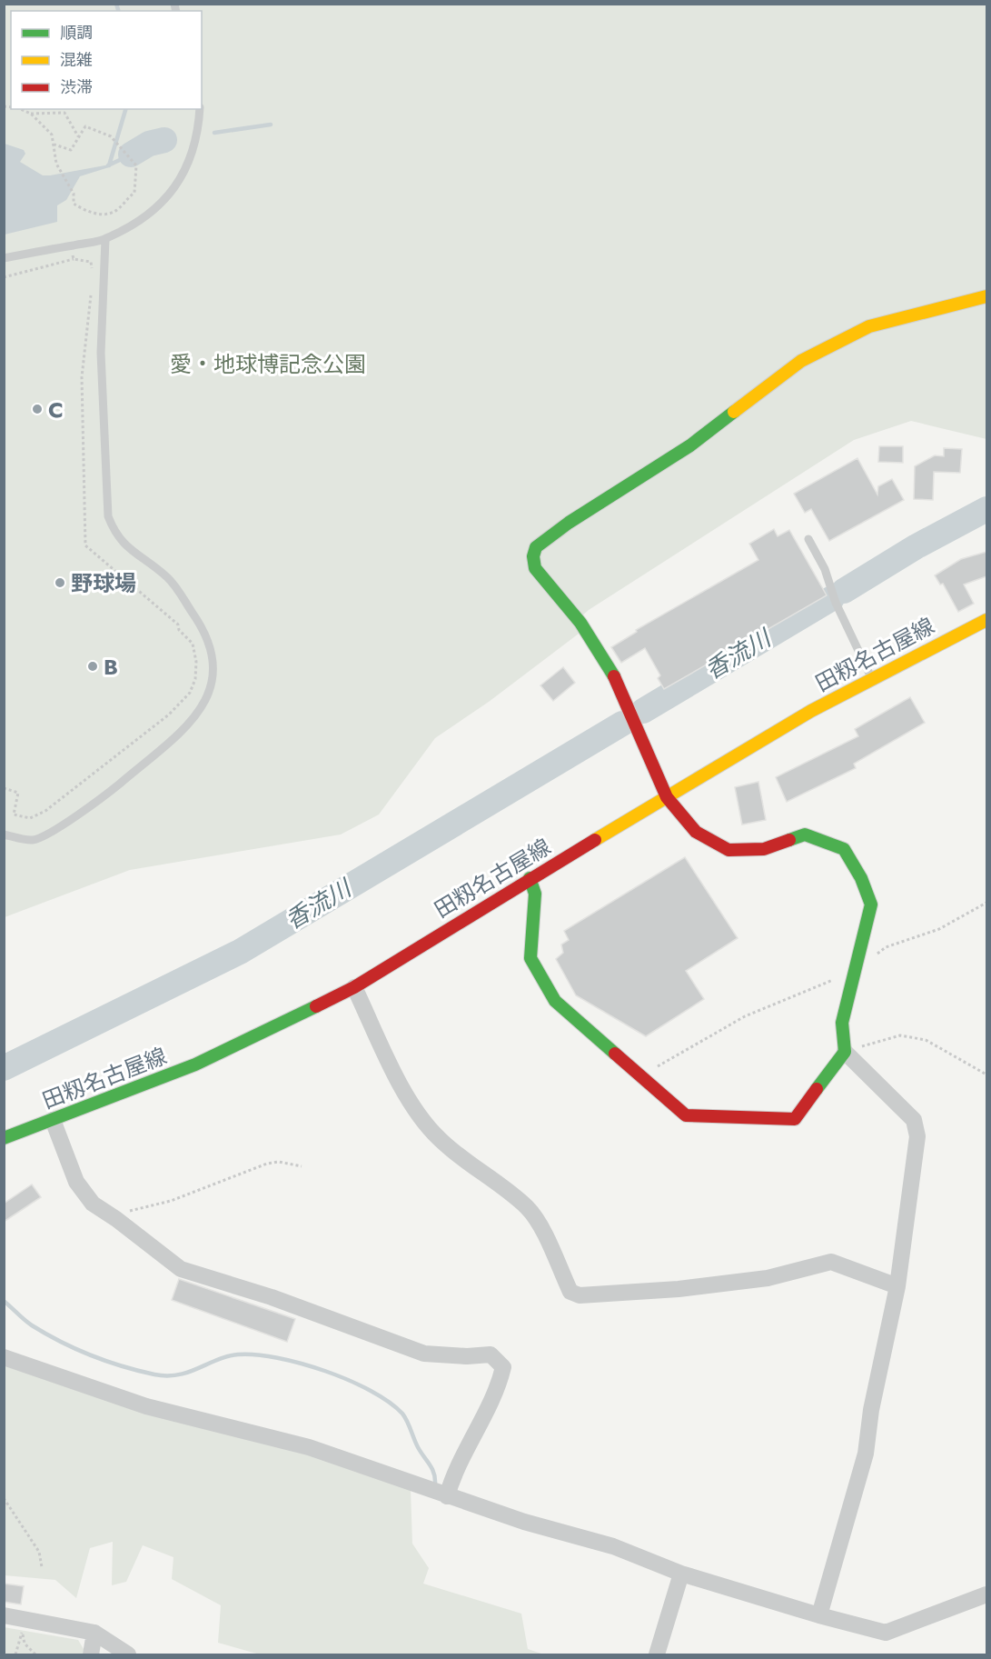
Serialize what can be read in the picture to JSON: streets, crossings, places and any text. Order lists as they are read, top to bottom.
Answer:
{
  "streets": {
    "street": ["田籾名古屋線"]
  },
  "water": ["香流川"],
  "parks": ["愛・地球博記念公園"],
  "places": ["C", "野球場", "B"],
  "legend": ["順調", "混雑", "渋滞"]
}
